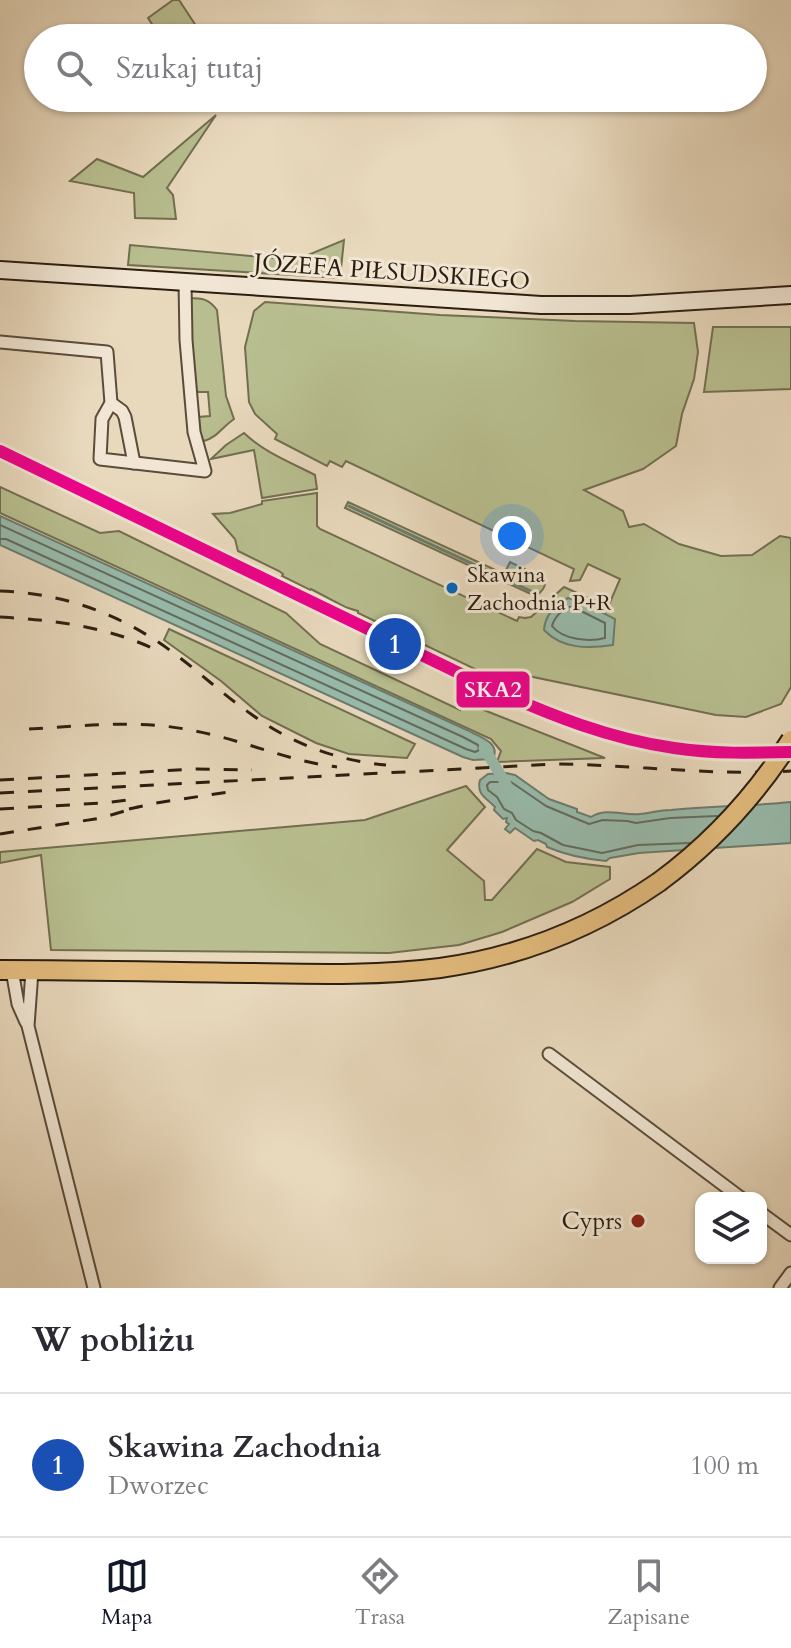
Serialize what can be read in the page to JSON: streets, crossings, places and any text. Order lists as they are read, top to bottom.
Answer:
{
  "streets": {
    "main road": ["JÓZEFA PIŁSUDSKIEGO"]
  },
  "places": ["Skawina Zachodnia P+R", "Cyprs"],
  "lines": ["transit line SKA2"],
  "page": {
    "search": "Szukaj tutaj",
    "pins": "1",
    "heading": "W pobliżu",
    "list": [
      {
        "mark": "1",
        "name": "Skawina Zachodnia",
        "note": "Dworzec",
        "value": "100 m"
      }
    ],
    "nav": ["Mapa", "Trasa", "Zapisane"]
  }
}
